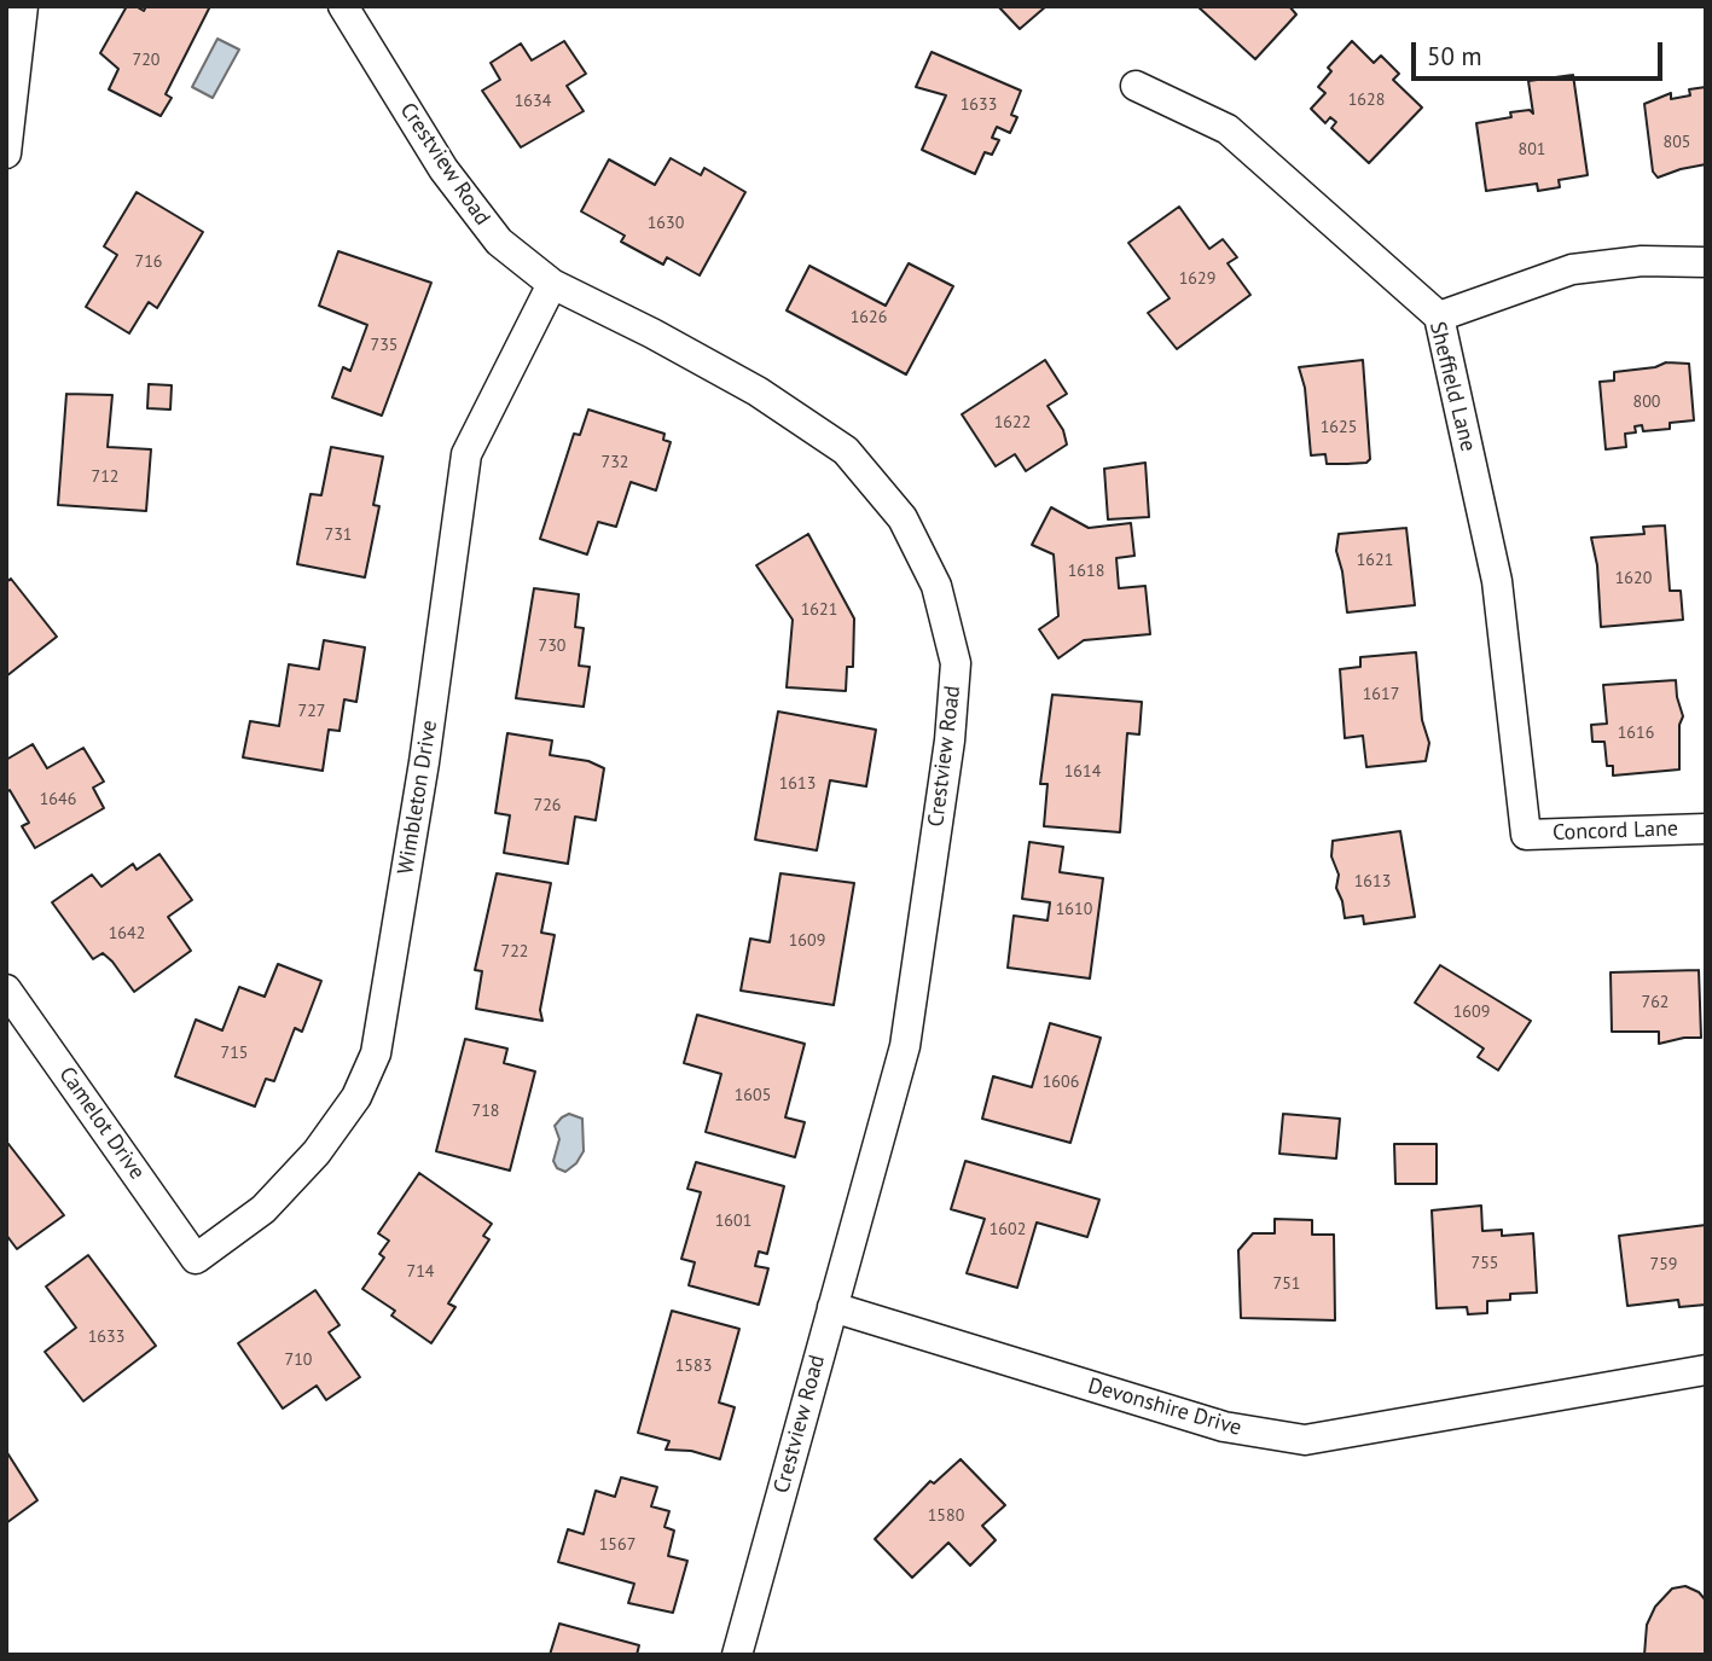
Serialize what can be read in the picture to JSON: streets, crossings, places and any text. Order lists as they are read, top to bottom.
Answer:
{
  "streets": {
    "street": [
      "Crestview Road",
      "Sheffield Lane",
      "Wimbleton Drive",
      "Concord Lane",
      "Camelot Drive",
      "Devonshire Drive"
    ]
  },
  "crossings": [
    ["Crestview Road", "Wimbleton Drive"],
    ["Crestview Road", "Devonshire Drive"],
    ["Sheffield Lane", "Concord Lane"],
    ["Wimbleton Drive", "Camelot Drive"]
  ],
  "house_numbers": [
    "720",
    "1628",
    "1634",
    "1633",
    "805",
    "801",
    "1630",
    "716",
    "1629",
    "1626",
    "735",
    "800",
    "1622",
    "1625",
    "732",
    "712",
    "731",
    "1621",
    "1618",
    "1620",
    "1621",
    "730",
    "1617",
    "727",
    "1616",
    "1614",
    "1613",
    "1646",
    "726",
    "1613",
    "1610",
    "1642",
    "1609",
    "722",
    "762",
    "1609",
    "715",
    "1606",
    "1605",
    "718",
    "1601",
    "1602",
    "755",
    "759",
    "714",
    "751",
    "1633",
    "710",
    "1583",
    "1580",
    "1567"
  ],
  "scale_bar": "50 m"
}
